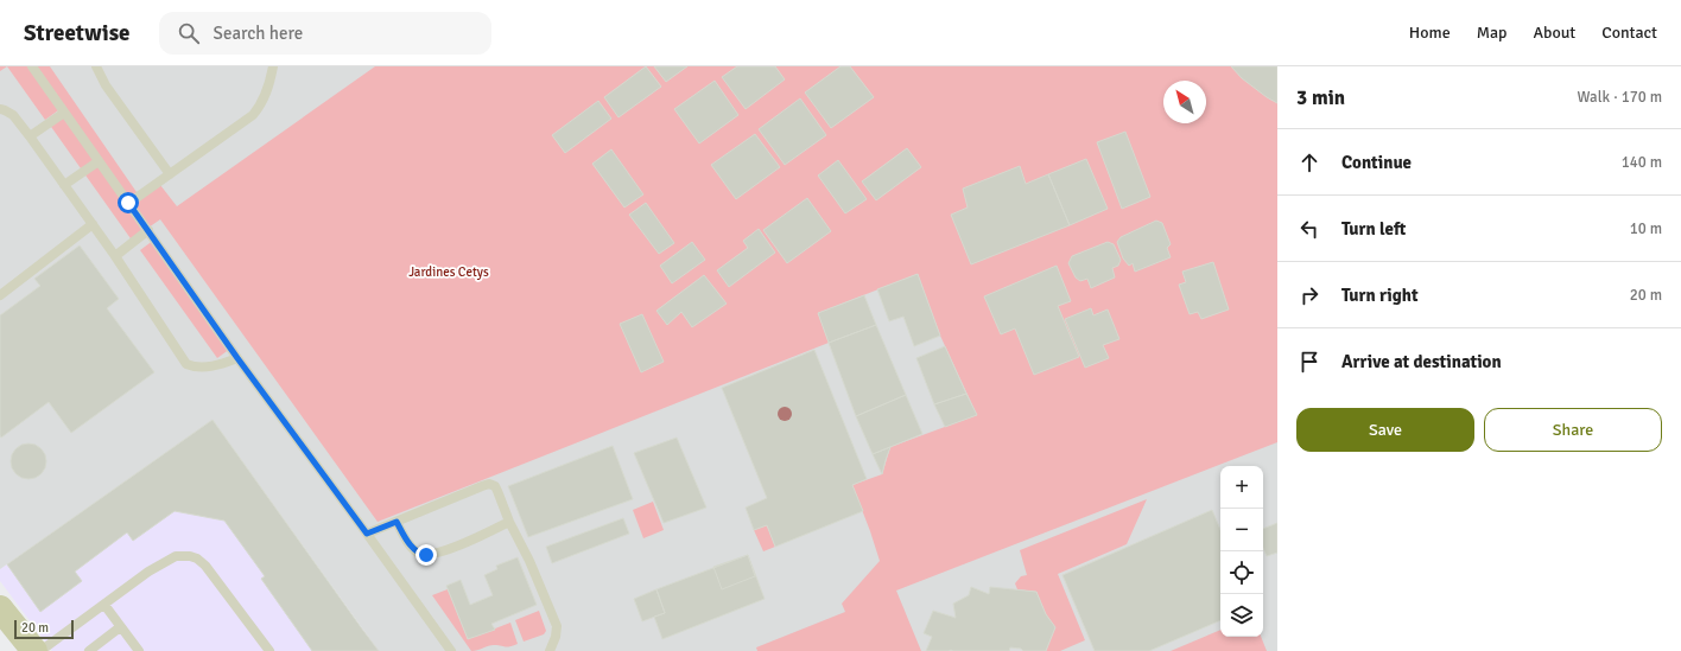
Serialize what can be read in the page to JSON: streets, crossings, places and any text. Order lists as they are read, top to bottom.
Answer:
{
  "parks": ["Jardines Cetys"],
  "scale_bar": "20 m",
  "north": "top left",
  "page": {
    "header": "Streetwise",
    "search": "Search here",
    "nav": [
      "Home",
      "Map",
      "About",
      "Contact"
    ],
    "heading": ["3 min", "Walk · 170 m"],
    "list": [
      ["Continue", "140 m"],
      ["Turn left", "10 m"],
      ["Turn right", "20 m"],
      "Arrive at destination"
    ],
    "buttons": ["Save", "Share"],
    "map_buttons": ["+", "−"],
    "scale": "20 m"
  }
}
